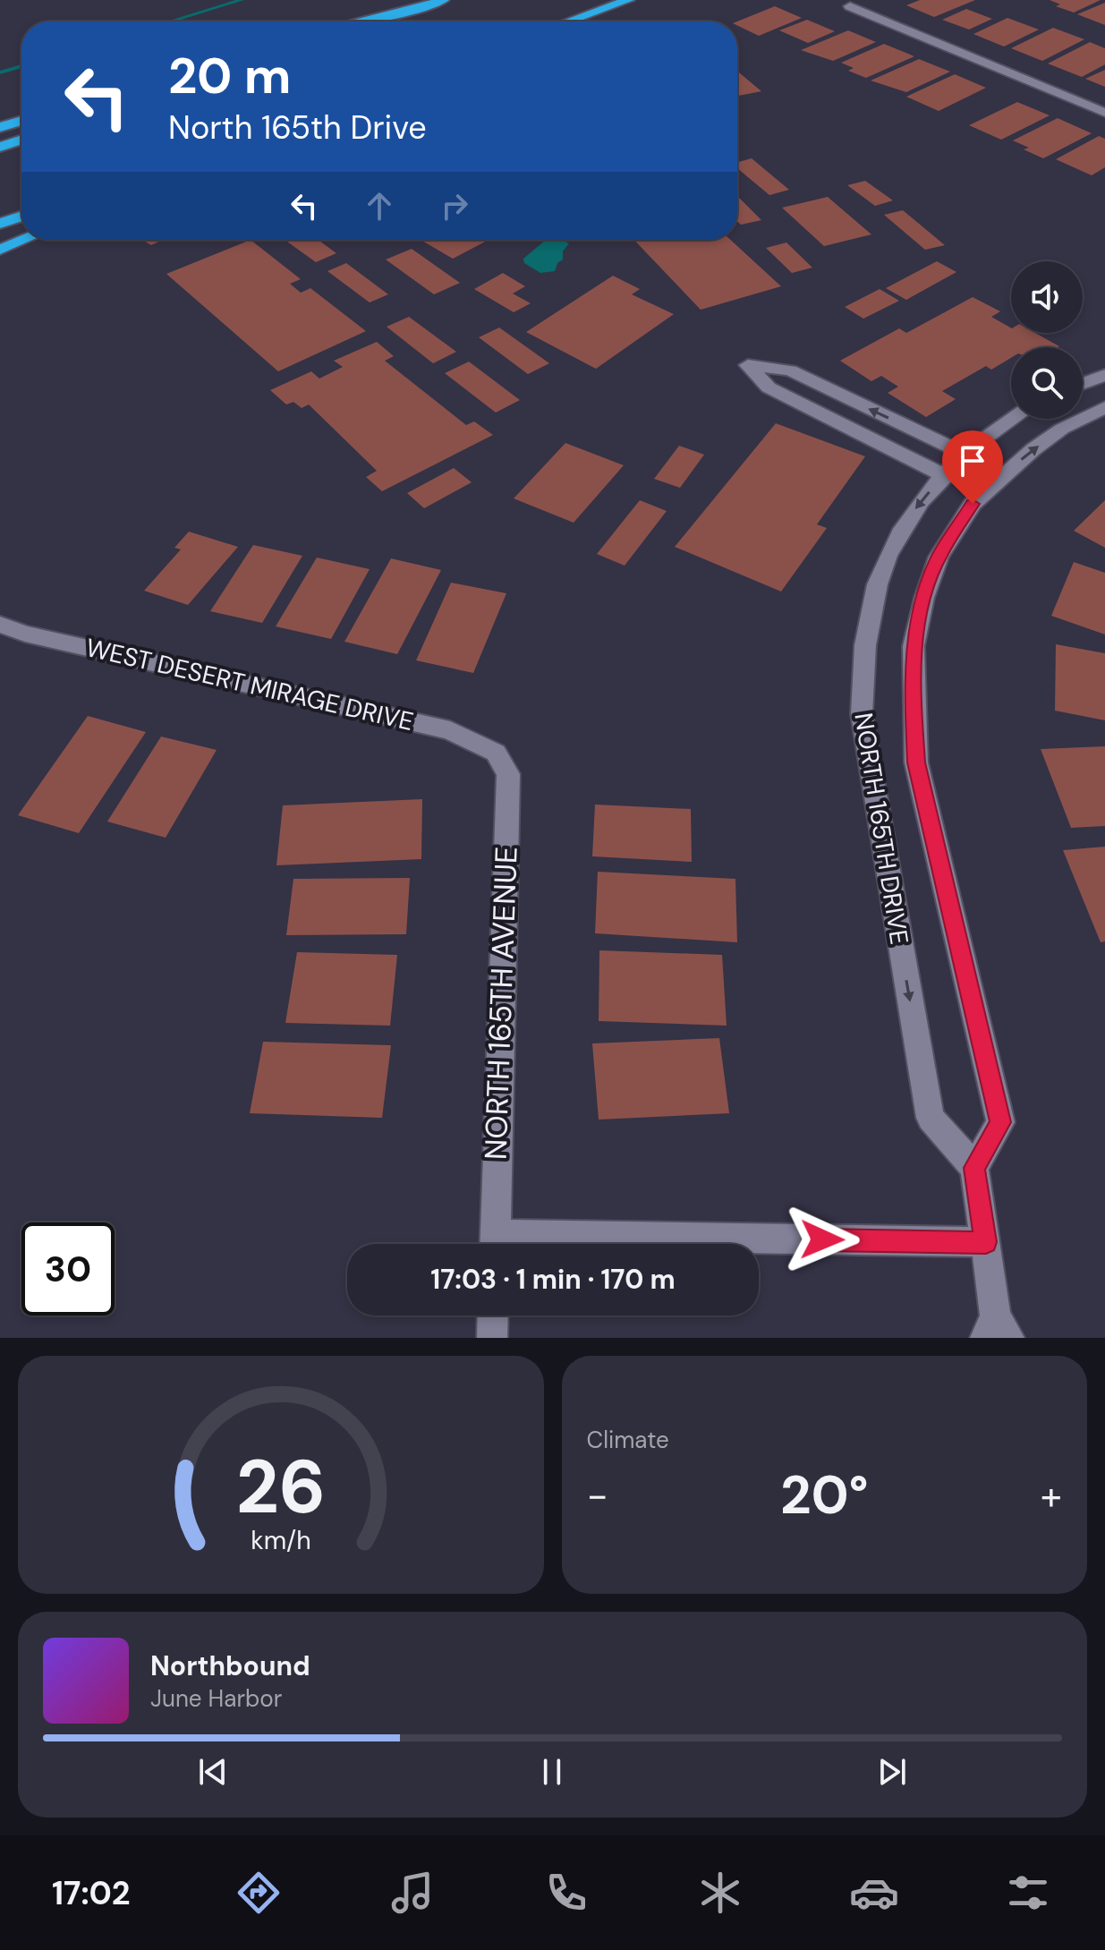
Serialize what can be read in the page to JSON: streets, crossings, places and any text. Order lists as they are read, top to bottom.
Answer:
{
  "streets": {
    "street": ["WEST DESERT MIRAGE DRIVE", "NORTH 165TH DRIVE", "NORTH 165TH AVENUE"]
  },
  "crossings": [
    ["WEST DESERT MIRAGE DRIVE", "NORTH 165TH AVENUE"]
  ],
  "page": {
    "turn": ["20 m", "North 165th Drive"],
    "limit": "30",
    "trip": "17:03 · 1 min · 170 m",
    "tile": "Climate",
    "heat": ["−", "20°", "+"],
    "song": ["Northbound", "June Harbor"],
    "tabs": "17:02",
    "gauge": ["26", "km/h"]
  }
}
